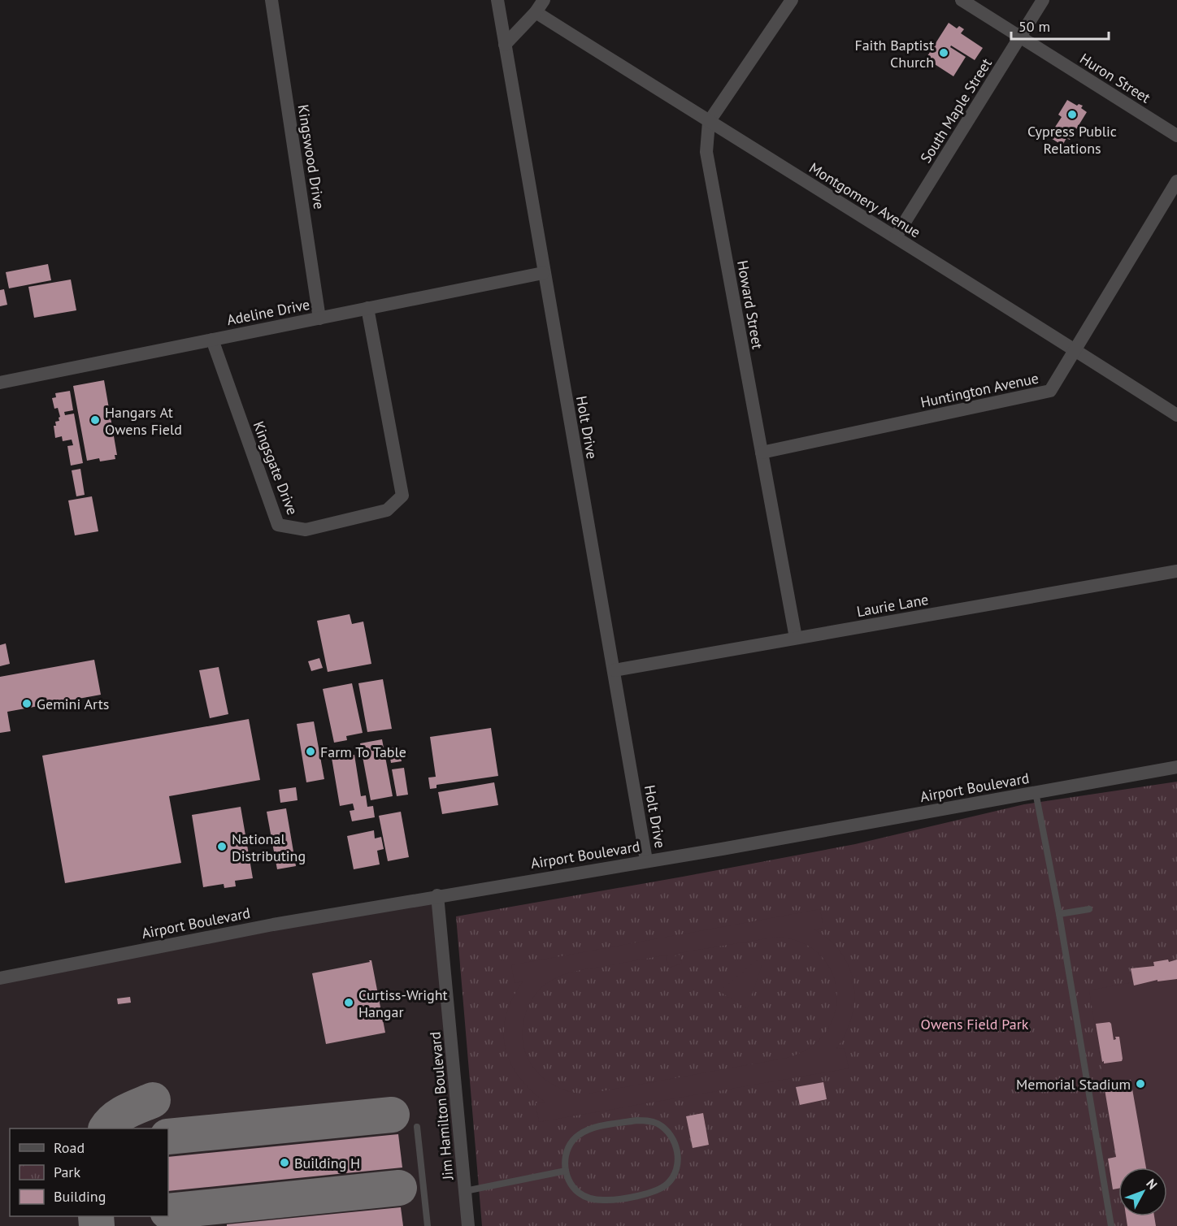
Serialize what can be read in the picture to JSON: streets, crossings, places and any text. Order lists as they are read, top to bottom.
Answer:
{
  "streets": {
    "street": [
      "Huron Street",
      "South Maple Street",
      "Kingswood Drive",
      "Montgomery Avenue",
      "Howard Street",
      "Adeline Drive",
      "Huntington Avenue",
      "Holt Drive",
      "Kingsgate Drive",
      "Laurie Lane",
      "Airport Boulevard",
      "Jim Hamilton Boulevard"
    ]
  },
  "crossings": [
    ["Huron Street", "South Maple Street"],
    ["South Maple Street", "Montgomery Avenue"],
    ["Kingswood Drive", "Adeline Drive"],
    ["Montgomery Avenue", "Howard Street"],
    ["Montgomery Avenue", "Huntington Avenue"],
    ["Howard Street", "Huntington Avenue"],
    ["Howard Street", "Laurie Lane"],
    ["Adeline Drive", "Holt Drive"],
    ["Adeline Drive", "Kingsgate Drive"],
    ["Holt Drive", "Laurie Lane"],
    ["Holt Drive", "Airport Boulevard"],
    ["Airport Boulevard", "Jim Hamilton Boulevard"]
  ],
  "parks": ["Owens Field Park"],
  "places": [
    "Faith Baptist Church",
    "Cypress Public Relations",
    "Hangars At Owens Field",
    "Gemini Arts",
    "Farm To Table",
    "National Distributing",
    "Curtiss-Wright Hangar",
    "Memorial Stadium",
    "Building H"
  ],
  "legend": ["Road", "Park", "Building"],
  "scale_bar": "50 m",
  "north": "top right"
}
